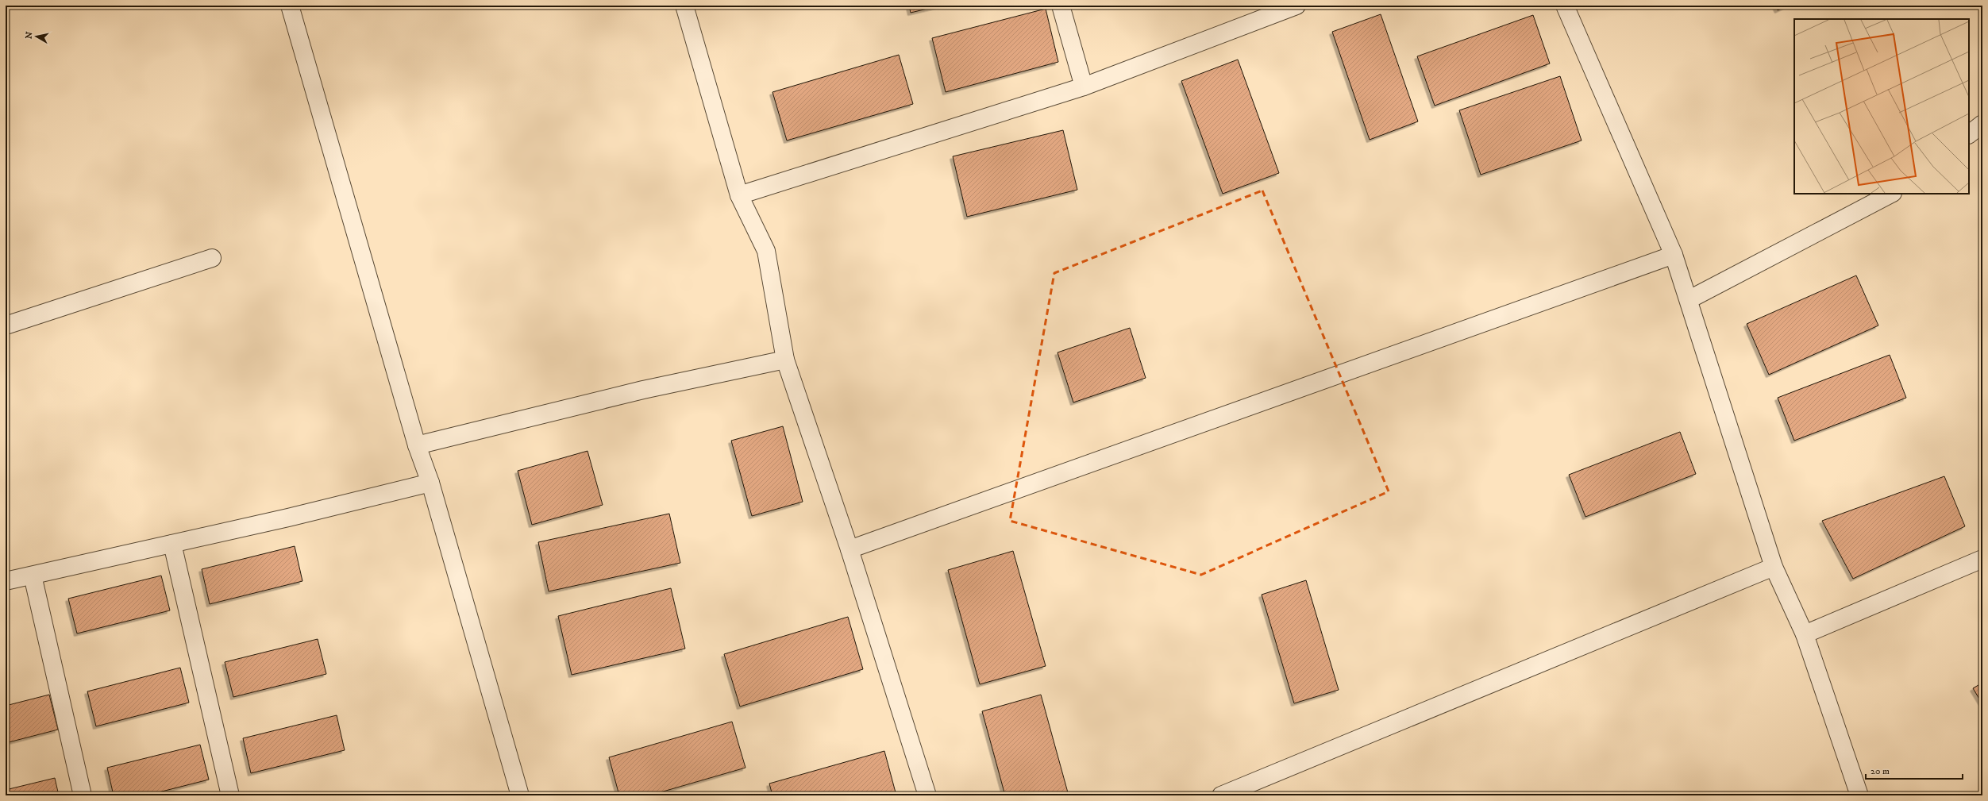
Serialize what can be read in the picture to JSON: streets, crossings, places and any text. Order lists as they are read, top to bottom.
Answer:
{
  "scale_bar": "20 m",
  "north": "left"
}
